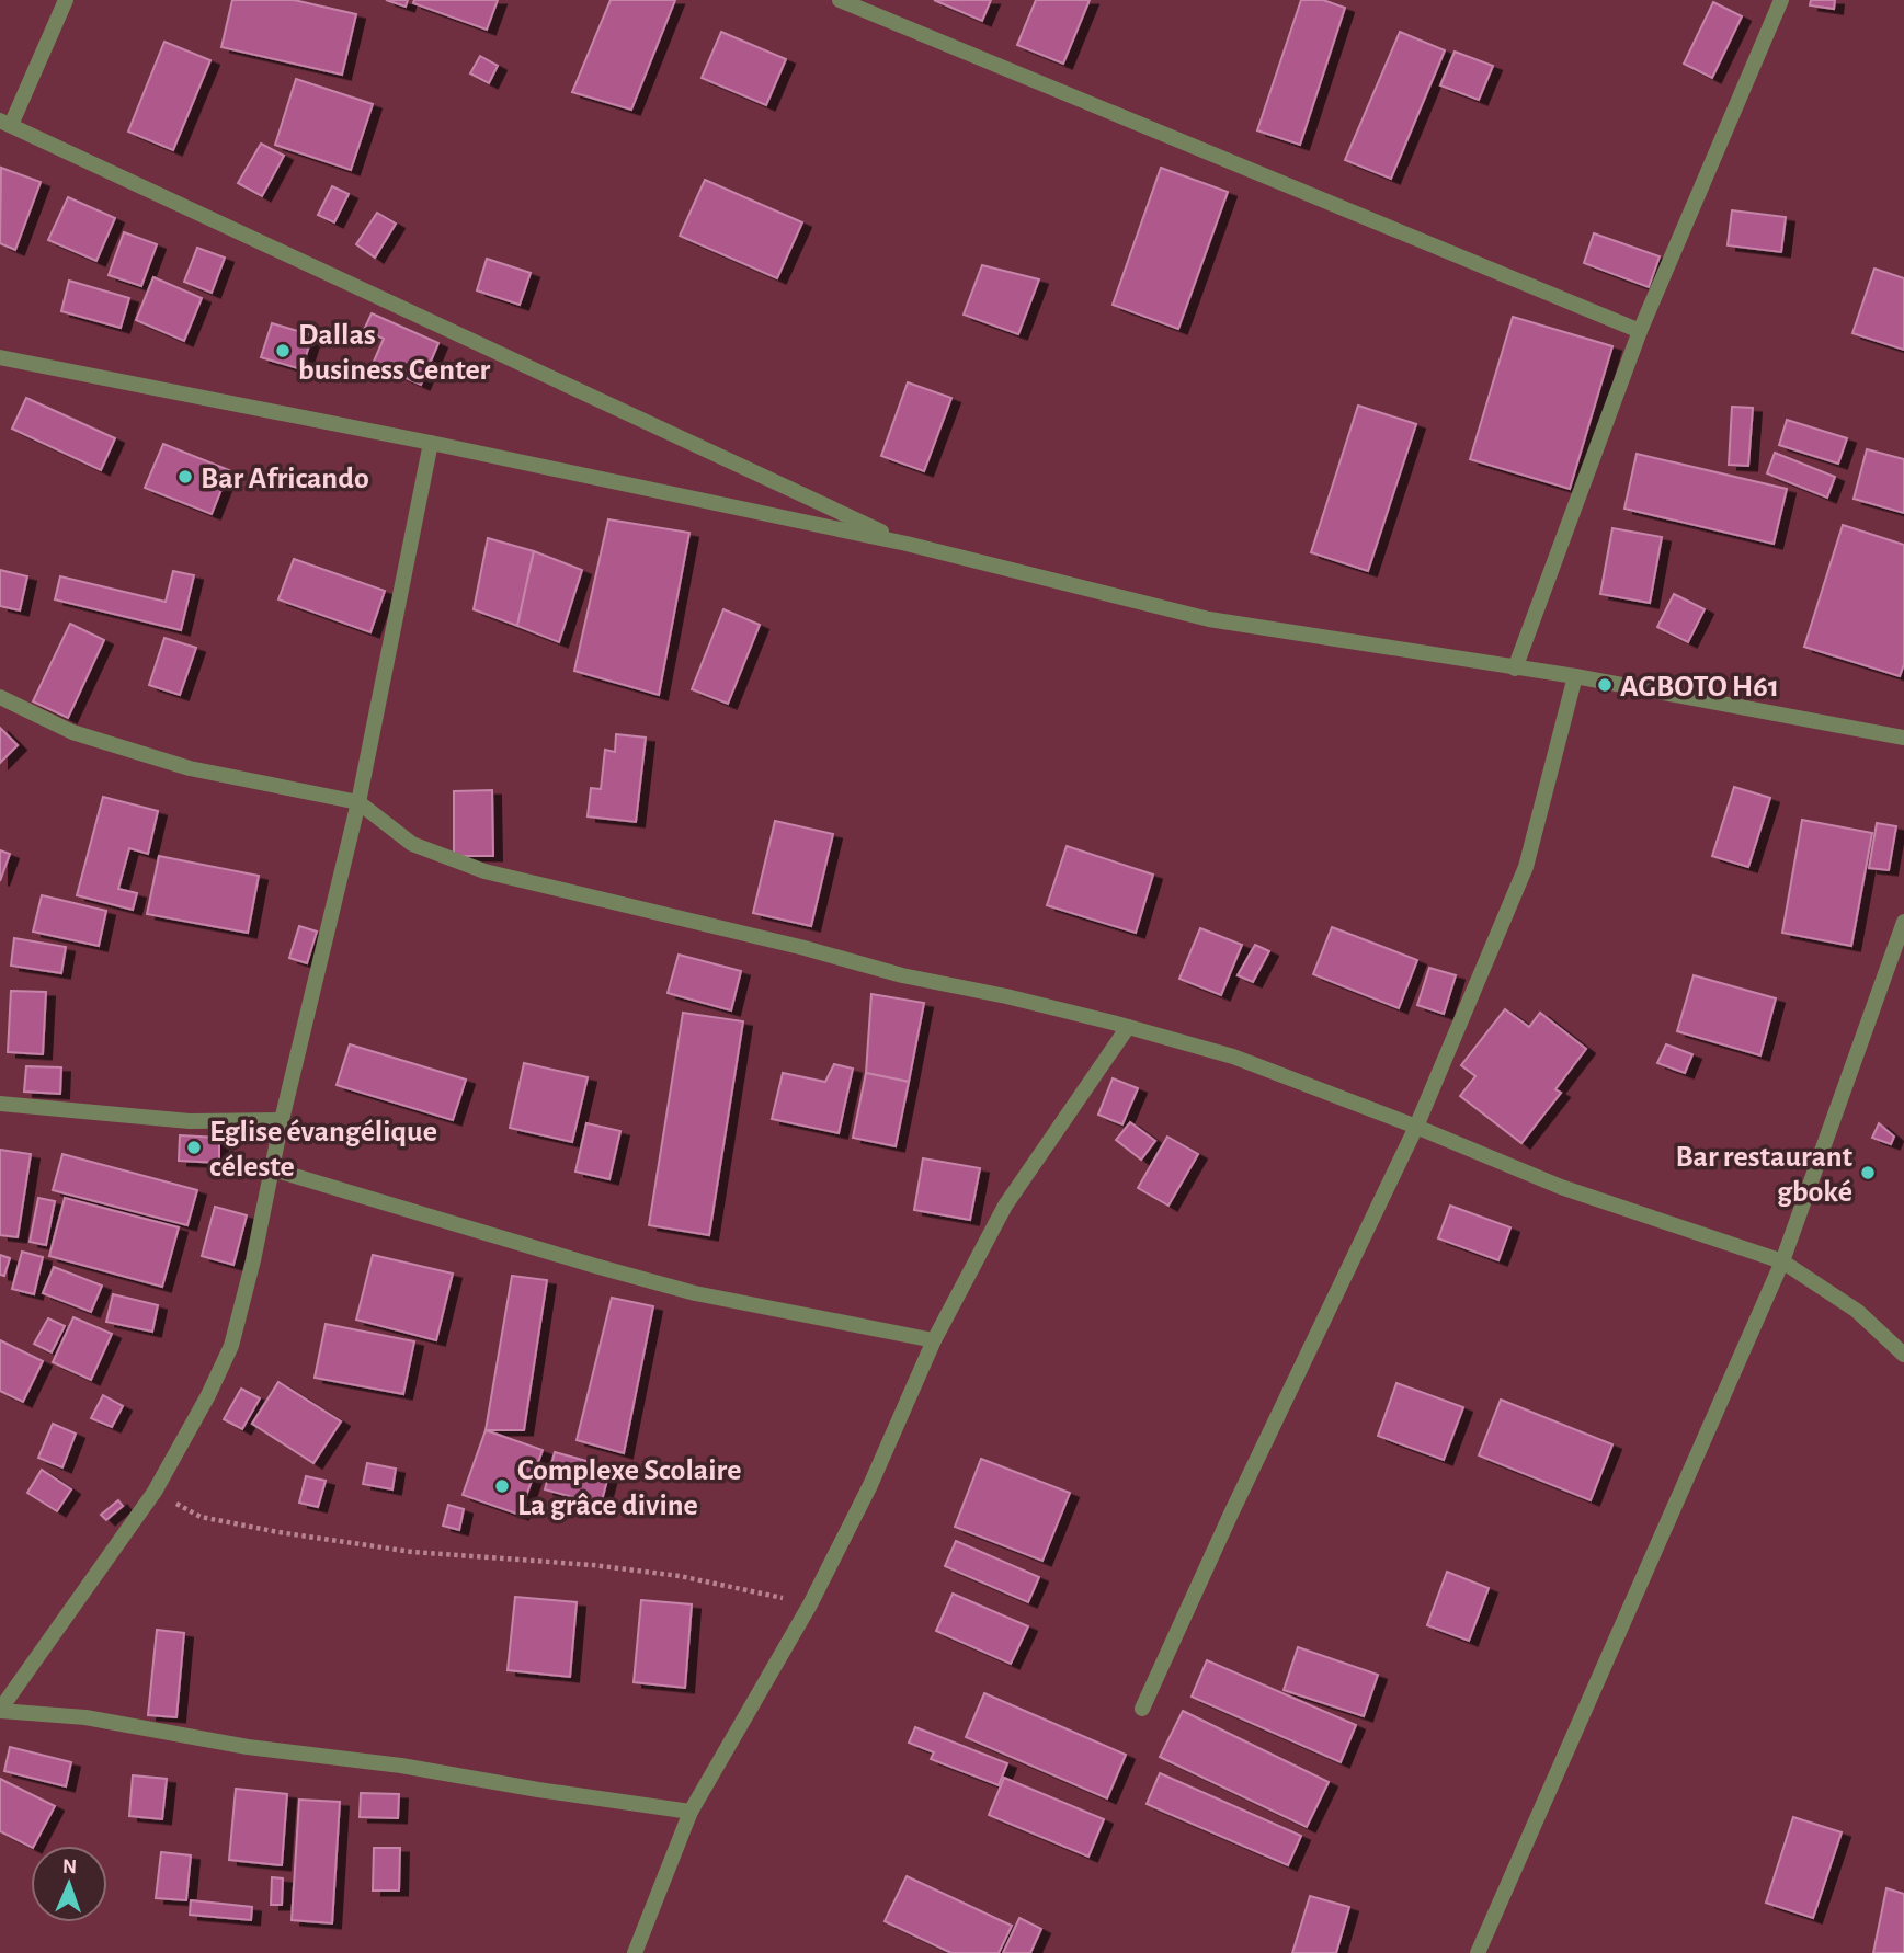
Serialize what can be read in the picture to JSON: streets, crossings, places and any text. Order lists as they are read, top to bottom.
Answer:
{
  "places": [
    "Dallas business Center",
    "Bar Africando",
    "AGBOTO H61",
    "Eglise évangélique céleste",
    "Bar restaurant gboké",
    "Complexe Scolaire La grâce divine"
  ],
  "north": "top"
}
